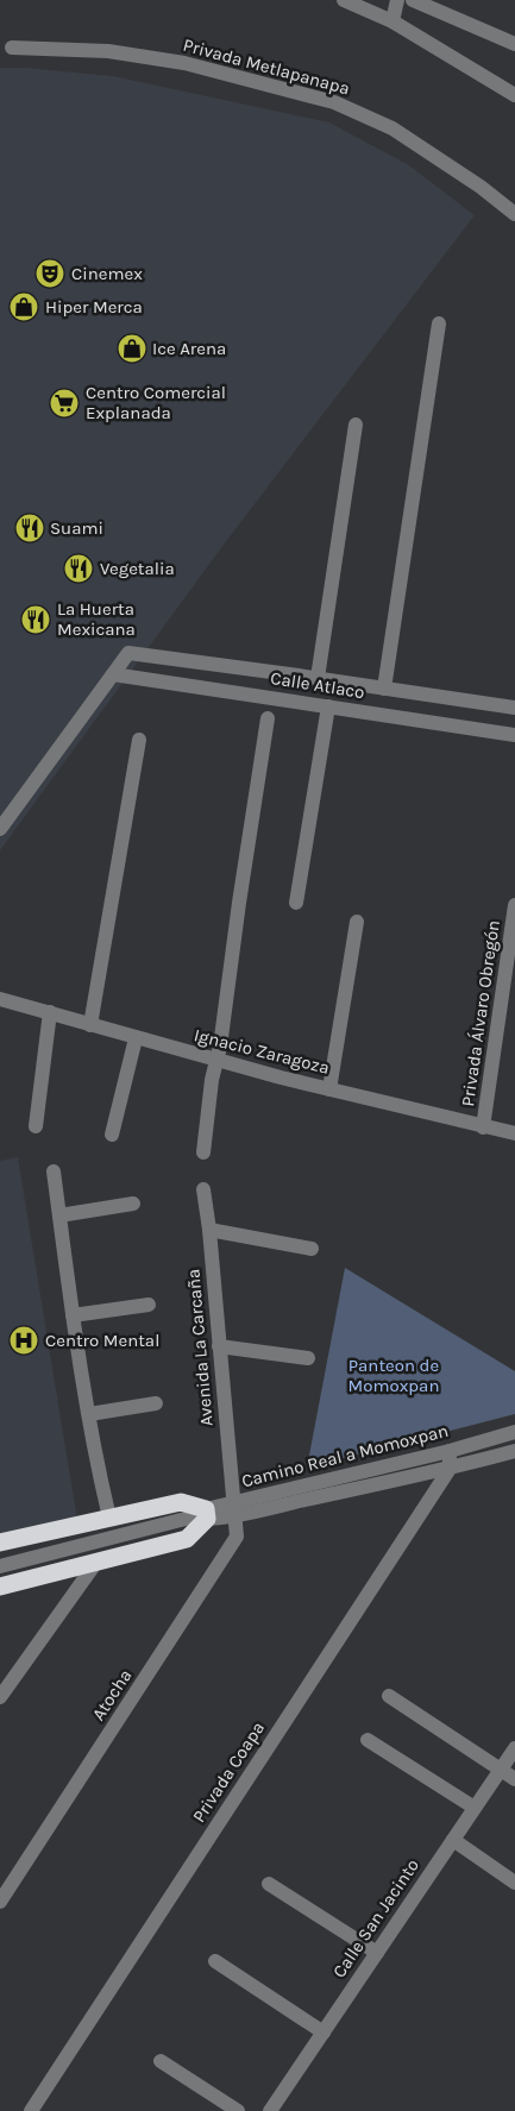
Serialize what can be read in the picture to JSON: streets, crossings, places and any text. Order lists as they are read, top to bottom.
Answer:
{
  "streets": {
    "street": [
      "Privada Metlapanapa",
      "Calle Atlaco",
      "Privada Álvaro Obregón",
      "Ignacio Zaragoza",
      "Avenida La Carcaña",
      "Camino Real a Momoxpan",
      "Atocha",
      "Privada Coapa",
      "Calle San Jacinto"
    ]
  },
  "crossings": [
    ["Privada Álvaro Obregón", "Ignacio Zaragoza"],
    ["Avenida La Carcaña", "Camino Real a Momoxpan"],
    ["Avenida La Carcaña", "Atocha"],
    ["Camino Real a Momoxpan", "Atocha"],
    ["Camino Real a Momoxpan", "Privada Coapa"]
  ],
  "parks": ["Panteon de Momoxpan"],
  "places": {
    "theatre": ["Cinemex"],
    "shop": ["Hiper Merca", "Ice Arena"],
    "supermarket": ["Centro Comercial Explanada"],
    "restaurant": ["Suami", "Vegetalia", "La Huerta Mexicana"],
    "hospital": ["Centro Mental"]
  }
}
